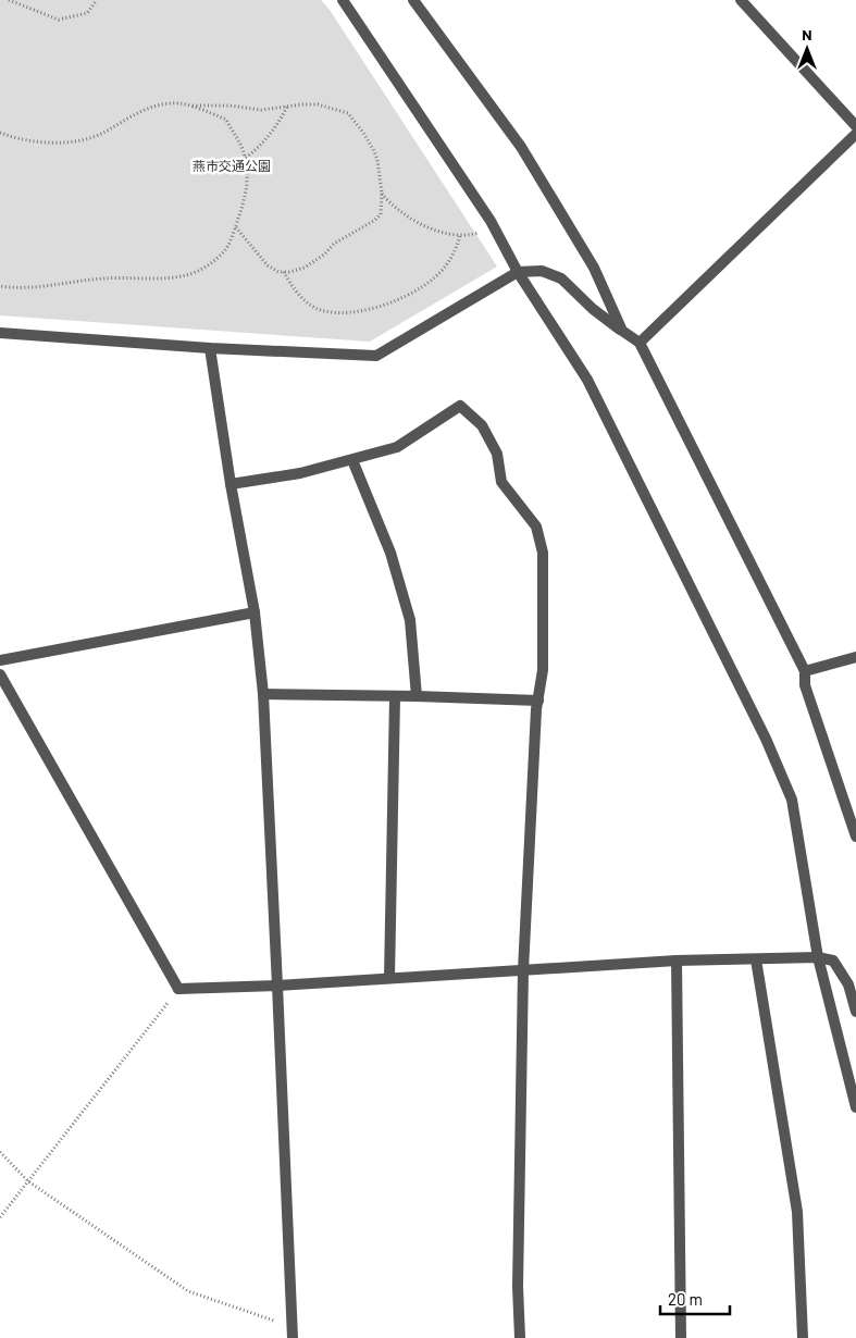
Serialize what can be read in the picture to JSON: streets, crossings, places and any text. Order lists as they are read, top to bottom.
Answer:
{
  "parks": ["燕市交通公園"],
  "scale_bar": "20 m",
  "north": "top"
}
